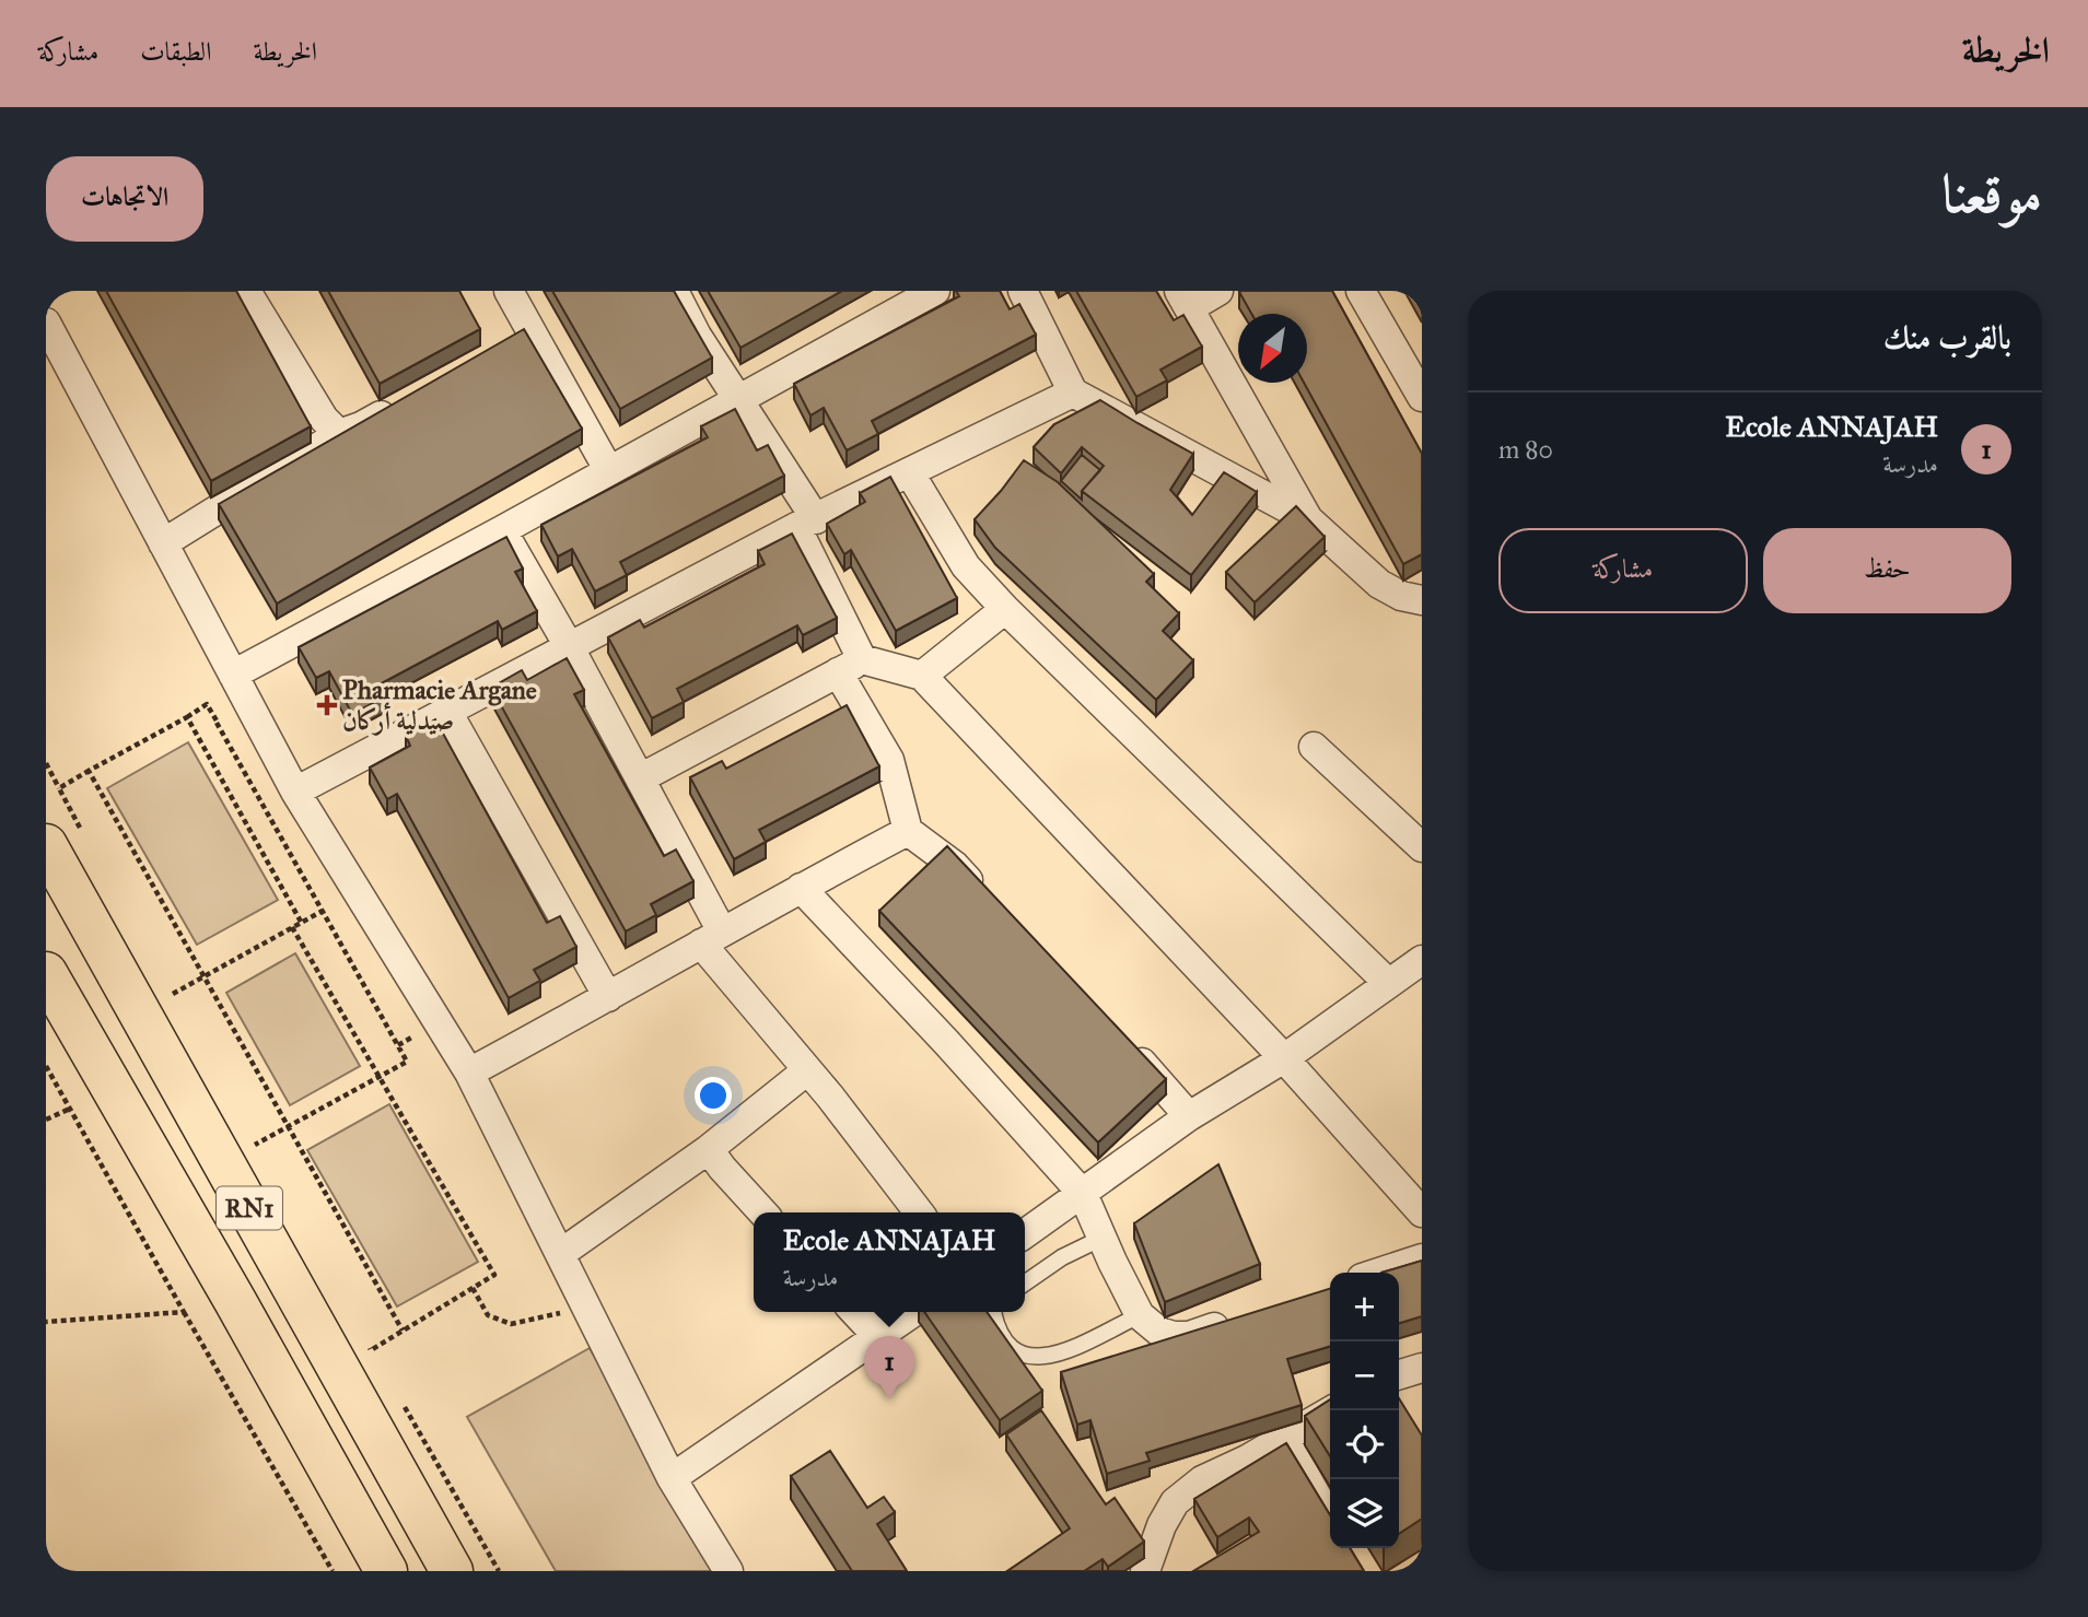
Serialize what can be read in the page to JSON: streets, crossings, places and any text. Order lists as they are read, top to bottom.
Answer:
{
  "streets": {
    "highway": ["RN1"]
  },
  "places": {
    "health": ["Pharmacie Argane صيدلية أركان"]
  },
  "north": "bottom left",
  "page": {
    "header": "الخريطة",
    "nav": ["الخريطة", "الطبقات", "مشاركة"],
    "title": "موقعنا",
    "buttons": [
      "الاتجاهات",
      ["حفظ", "مشاركة"]
    ],
    "heading": "بالقرب منك",
    "list": [
      {
        "mark": "1",
        "name": "Ecole ANNAJAH",
        "note": "مدرسة",
        "value": "80 m"
      }
    ],
    "popup": ["Ecole ANNAJAH", "مدرسة"],
    "map_buttons": ["+", "−"],
    "pins": "1"
  }
}
